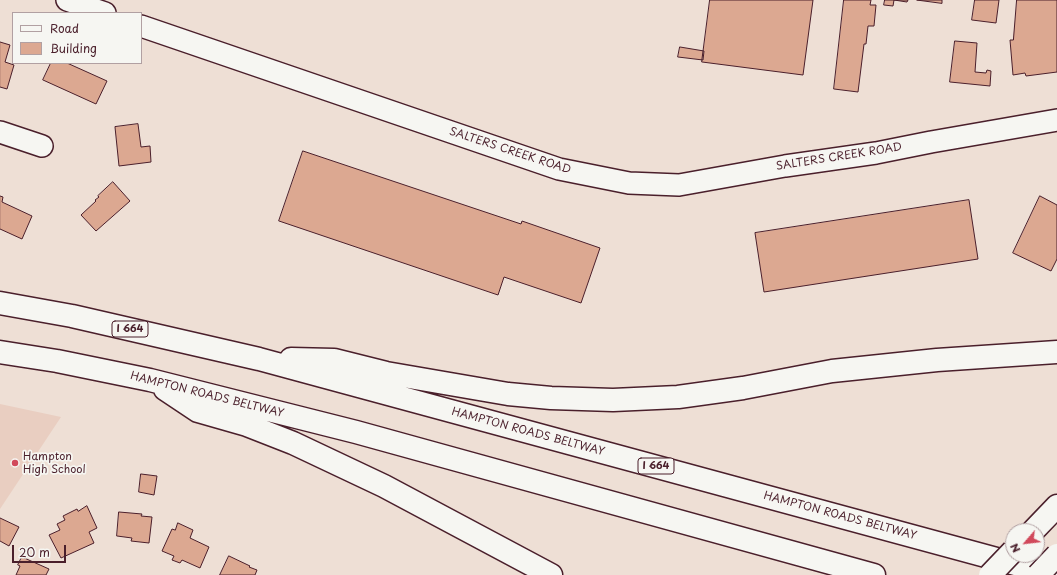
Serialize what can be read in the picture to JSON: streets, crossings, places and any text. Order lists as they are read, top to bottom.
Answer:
{
  "streets": {
    "main road": ["I 664", "HAMPTON ROADS BELTWAY"],
    "street": ["SALTERS CREEK ROAD"]
  },
  "places": ["Hampton High School"],
  "legend": ["Road", "Building"],
  "scale_bar": "20 m",
  "north": "bottom left"
}
